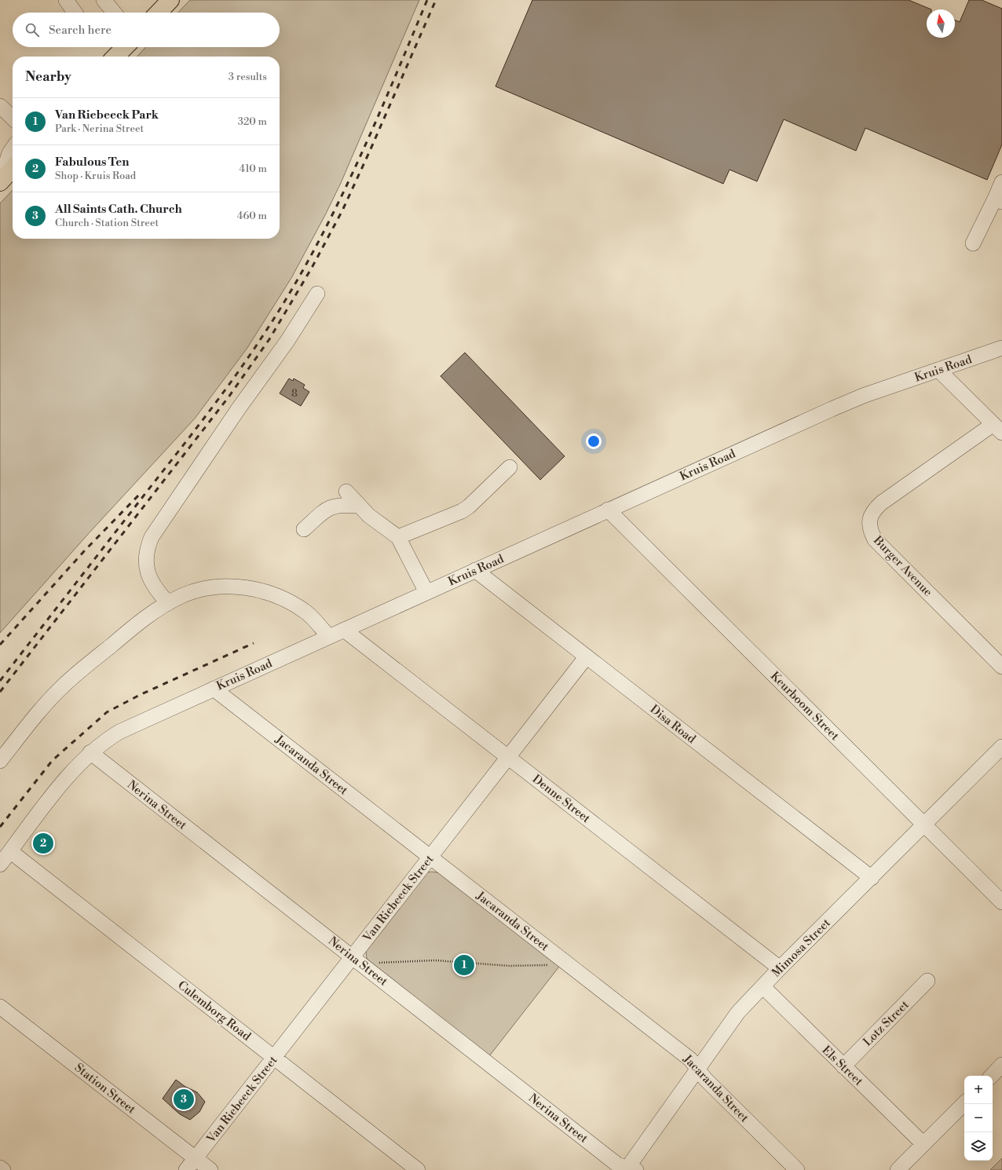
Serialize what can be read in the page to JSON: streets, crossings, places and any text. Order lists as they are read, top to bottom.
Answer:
{
  "streets": {
    "street": [
      "Kruis Road",
      "Burger Avenue",
      "Keurboom Street",
      "Disa Road",
      "Jacaranda Street",
      "Denne Street",
      "Nerina Street",
      "Van Riebeeck Street",
      "Mimosa Street",
      "Culemborg Road",
      "Lotz Street",
      "Els Street",
      "Station Street"
    ]
  },
  "crossings": [
    ["Kruis Road", "Keurboom Street"],
    ["Kruis Road", "Disa Road"],
    ["Kruis Road", "Jacaranda Street"],
    ["Kruis Road", "Denne Street"],
    ["Kruis Road", "Nerina Street"],
    ["Kruis Road", "Culemborg Road"],
    ["Keurboom Street", "Mimosa Street"],
    ["Disa Road", "Van Riebeeck Street"],
    ["Disa Road", "Mimosa Street"],
    ["Jacaranda Street", "Van Riebeeck Street"],
    ["Jacaranda Street", "Mimosa Street"],
    ["Denne Street", "Van Riebeeck Street"],
    ["Denne Street", "Mimosa Street"],
    ["Nerina Street", "Van Riebeeck Street"],
    ["Nerina Street", "Mimosa Street"],
    ["Van Riebeeck Street", "Culemborg Road"],
    ["Van Riebeeck Street", "Station Street"],
    ["Mimosa Street", "Els Street"],
    ["Lotz Street", "Els Street"]
  ],
  "house_numbers": ["8"],
  "north": "top",
  "page": {
    "search": "Search here",
    "heading": ["Nearby", "3 results"],
    "list": [
      {
        "mark": "1",
        "name": "Van Riebeeck Park",
        "note": "Park · Nerina Street",
        "value": "320 m"
      },
      {
        "mark": "2",
        "name": "Fabulous Ten",
        "note": "Shop · Kruis Road",
        "value": "410 m"
      },
      {
        "mark": "3",
        "name": "All Saints Cath. Church",
        "note": "Church · Station Street",
        "value": "460 m"
      }
    ],
    "pins": ["2", "1", "3"],
    "map_buttons": ["+", "−"]
  }
}
